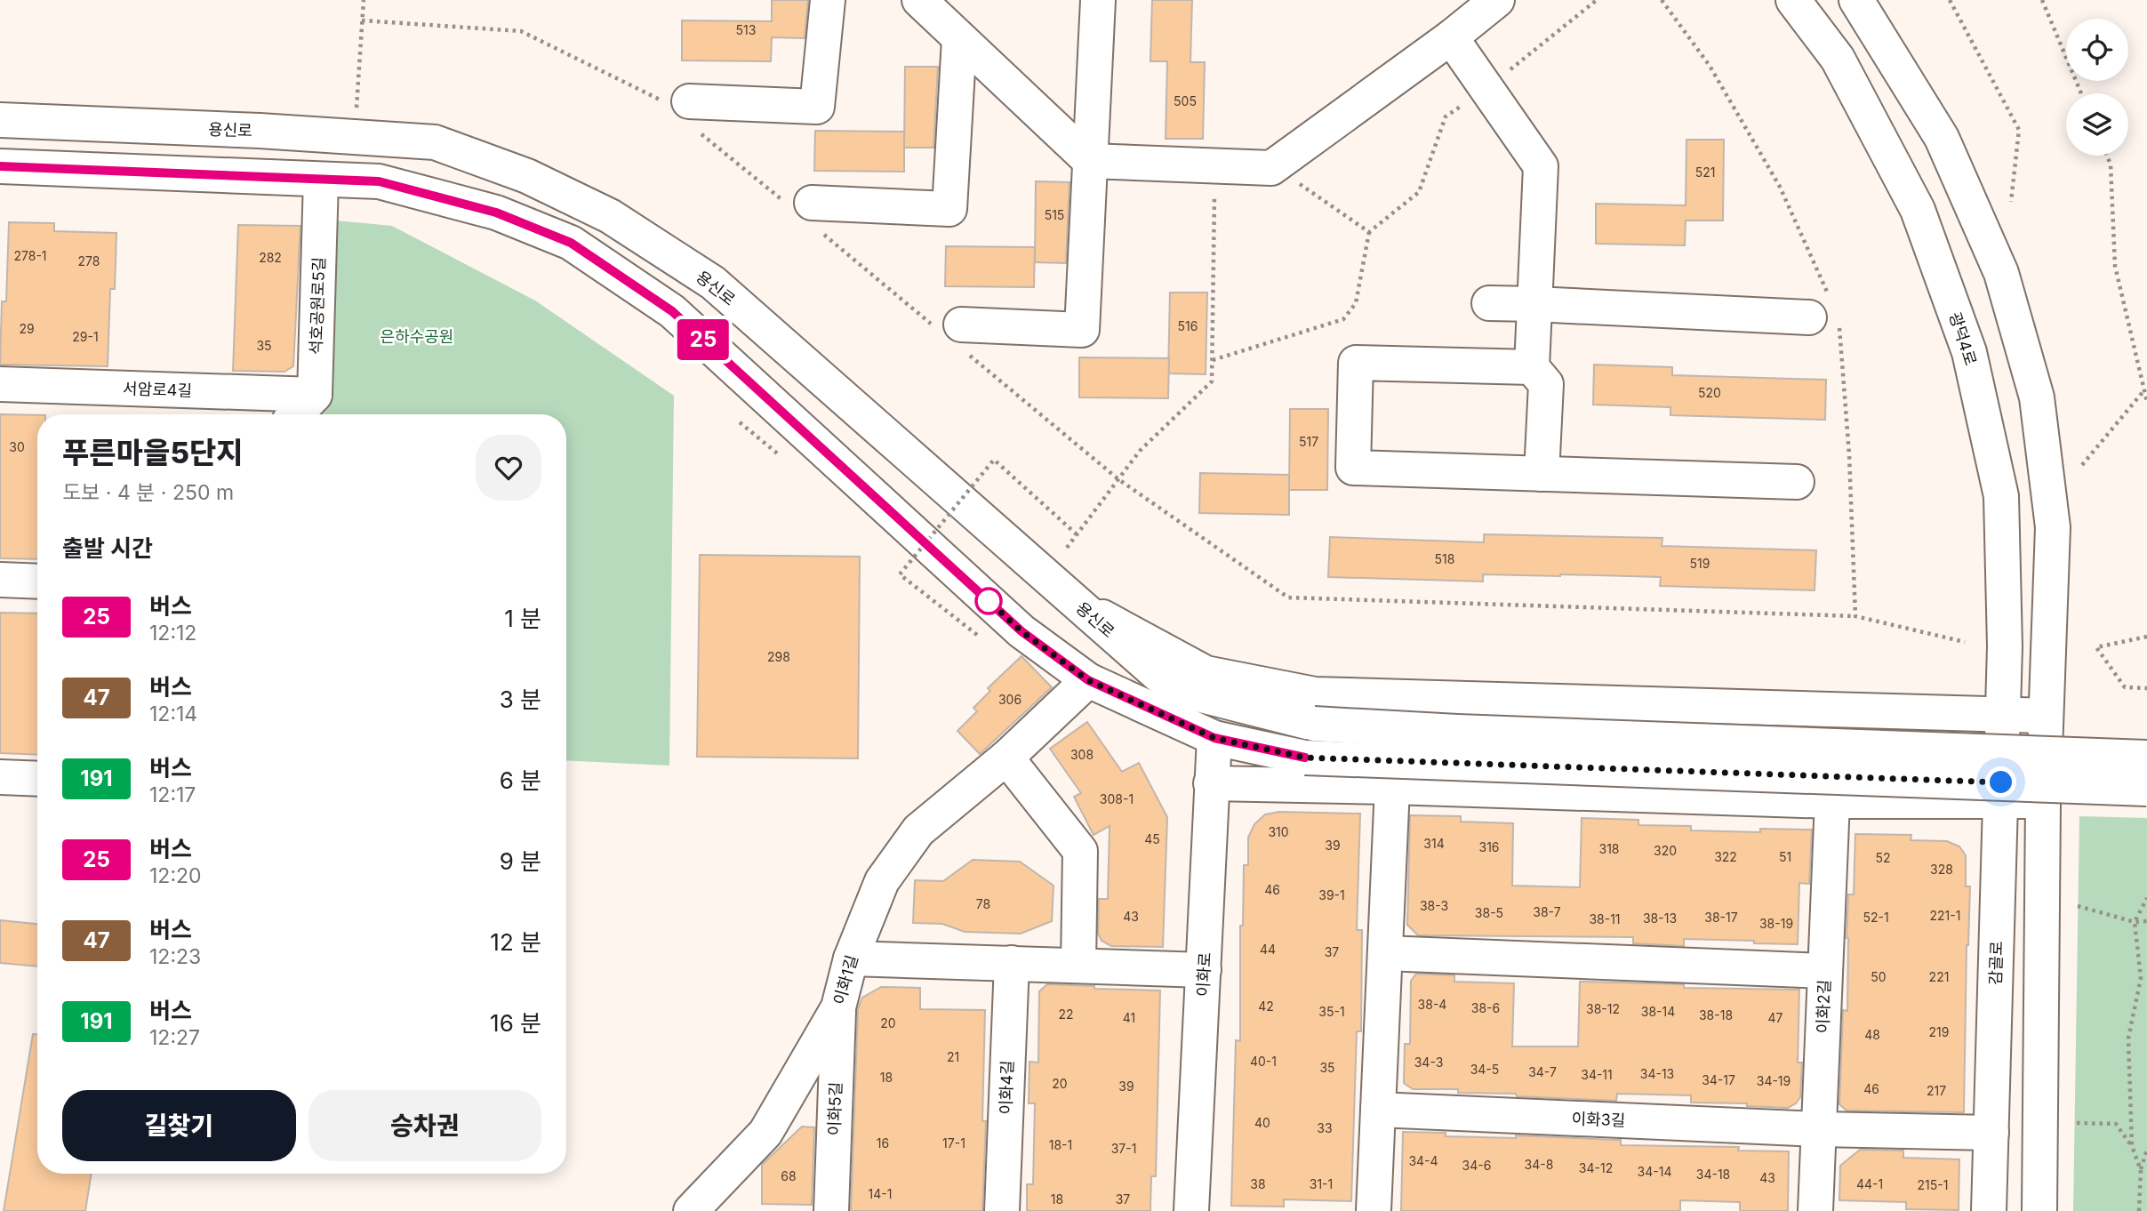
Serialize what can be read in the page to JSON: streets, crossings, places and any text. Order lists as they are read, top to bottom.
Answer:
{
  "streets": {
    "main road": [
      "용신로",
      "석호공원로5길",
      "광덕4로",
      "서암로4길",
      "감골로",
      "이화로",
      "이화1길",
      "이화2길",
      "이화4길",
      "이화5길",
      "이화3길"
    ]
  },
  "crossings": [
    ["석호공원로5길", "서암로4길"],
    ["광덕4로", "감골로"],
    ["감골로", "이화3길"],
    ["이화1길", "이화5길"],
    ["이화2길", "이화3길"]
  ],
  "parks": ["은하수공원"],
  "lines": ["bus line 25"],
  "house_numbers": [
    "513",
    "505",
    "521",
    "515",
    "278-1",
    "282",
    "278",
    "516",
    "29",
    "29-1",
    "35",
    "520",
    "517",
    "30",
    "518",
    "519",
    "298",
    "306",
    "308",
    "308-1",
    "310",
    "45",
    "314",
    "39",
    "316",
    "318",
    "320",
    "322",
    "51",
    "52",
    "328",
    "46",
    "39-1",
    "78",
    "38-3",
    "38-7",
    "38-5",
    "221-1",
    "43",
    "38-17",
    "52-1",
    "38-13",
    "38-11",
    "38-19",
    "44",
    "37",
    "50",
    "221",
    "38-4",
    "42",
    "38-6",
    "38-12",
    "35-1",
    "38-14",
    "22",
    "38-18",
    "41",
    "47",
    "20",
    "219",
    "48",
    "21",
    "40-1",
    "34-3",
    "35",
    "34-5",
    "34-7",
    "34-13",
    "34-11",
    "18",
    "34-17",
    "34-19",
    "20",
    "39",
    "46",
    "217",
    "40",
    "33",
    "16",
    "17-1",
    "18-1",
    "37-1",
    "34-4",
    "34-8",
    "34-6",
    "34-12",
    "34-14",
    "34-18",
    "68",
    "43",
    "38",
    "31-1",
    "44-1",
    "215-1",
    "14-1",
    "18",
    "37"
  ],
  "page": {
    "on_map": "25",
    "heading": [
      ["푸른마을5단지", "도보 · 4 분 · 250 m"],
      "출발 시간"
    ],
    "list": [
      {
        "mark": "25",
        "name": "버스",
        "note": "12:12",
        "value": "1 분"
      },
      {
        "mark": "47",
        "name": "버스",
        "note": "12:14",
        "value": "3 분"
      },
      {
        "mark": "191",
        "name": "버스",
        "note": "12:17",
        "value": "6 분"
      },
      {
        "mark": "25",
        "name": "버스",
        "note": "12:20",
        "value": "9 분"
      },
      {
        "mark": "47",
        "name": "버스",
        "note": "12:23",
        "value": "12 분"
      },
      {
        "mark": "191",
        "name": "버스",
        "note": "12:27",
        "value": "16 분"
      }
    ],
    "buttons": ["길찾기", "승차권"]
  }
}
